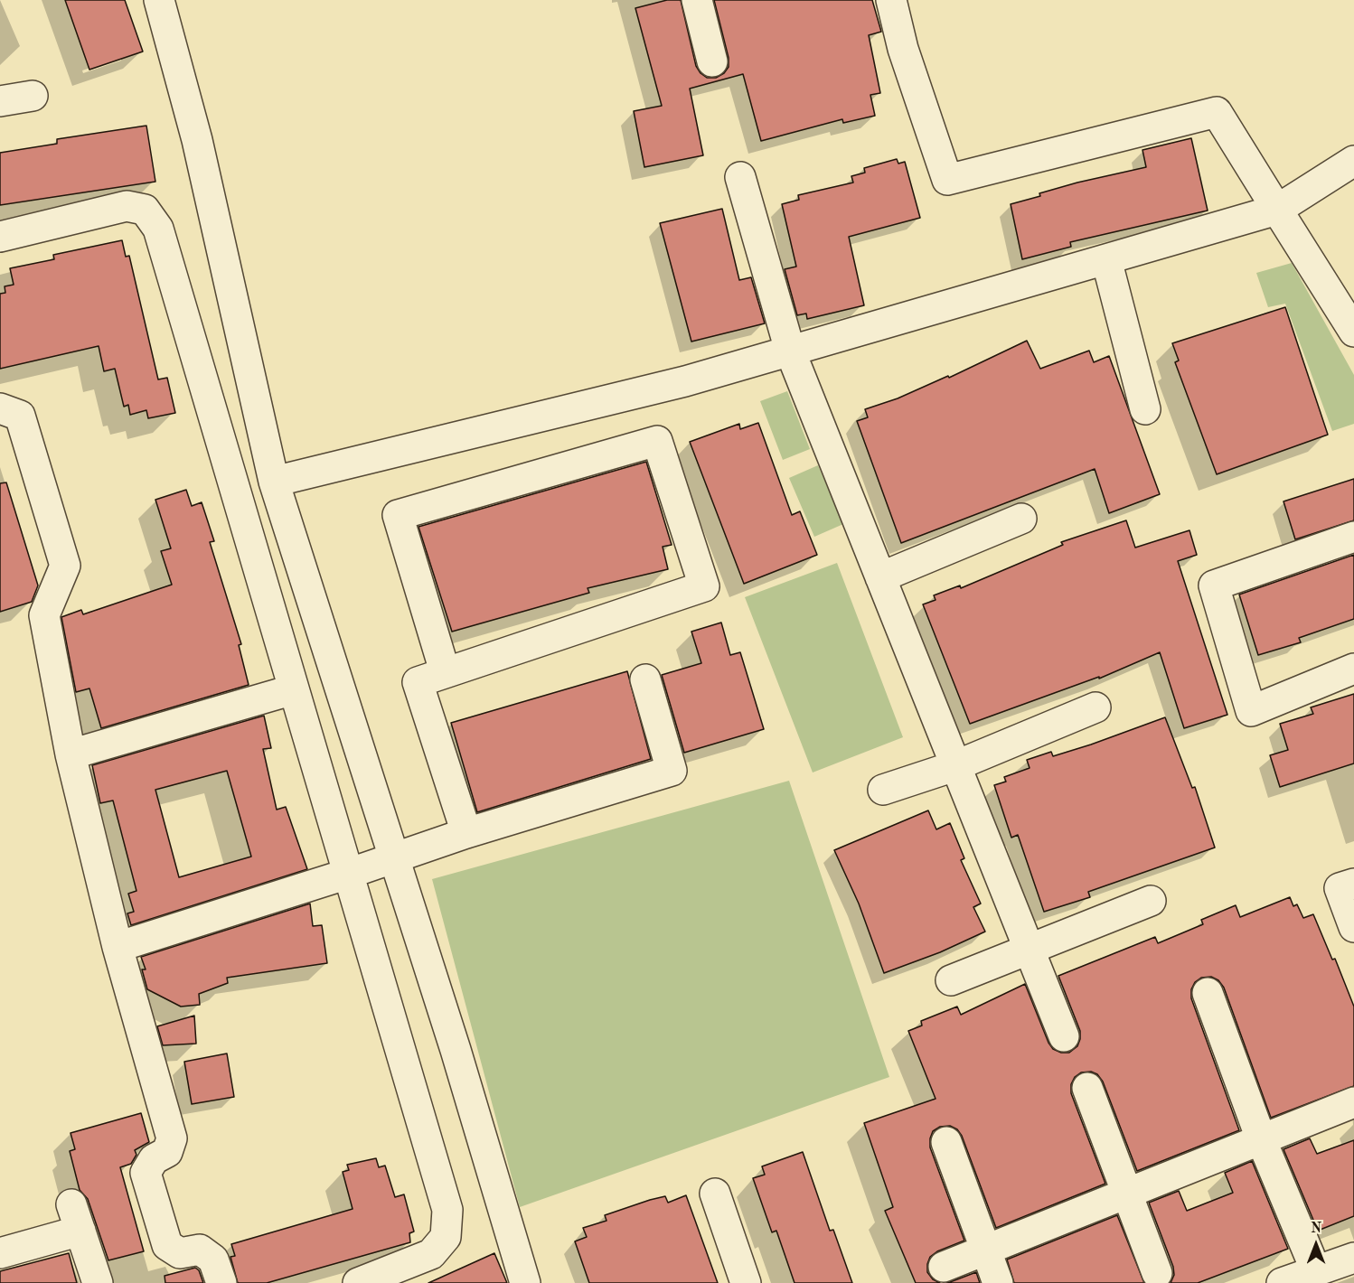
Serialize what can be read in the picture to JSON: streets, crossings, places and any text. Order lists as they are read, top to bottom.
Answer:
{
  "north": "top"
}
